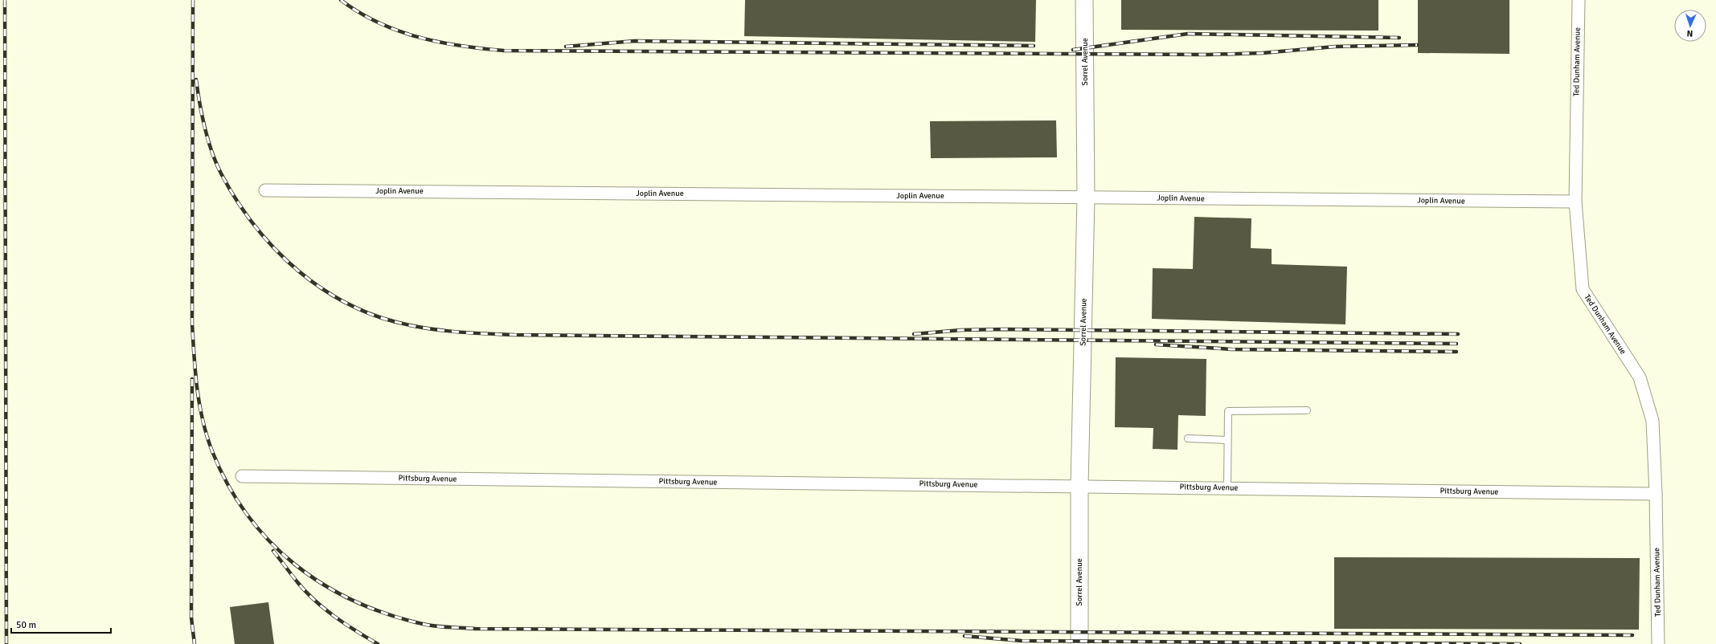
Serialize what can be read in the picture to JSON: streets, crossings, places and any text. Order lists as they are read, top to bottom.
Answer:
{
  "streets": {
    "street": [
      "Sorrel Avenue",
      "Ted Dunham Avenue",
      "Joplin Avenue",
      "Pittsburg Avenue"
    ]
  },
  "crossings": [
    ["Sorrel Avenue", "Joplin Avenue"],
    ["Sorrel Avenue", "Pittsburg Avenue"],
    ["Ted Dunham Avenue", "Joplin Avenue"],
    ["Ted Dunham Avenue", "Pittsburg Avenue"]
  ],
  "scale_bar": "50 m",
  "north": "bottom"
}
